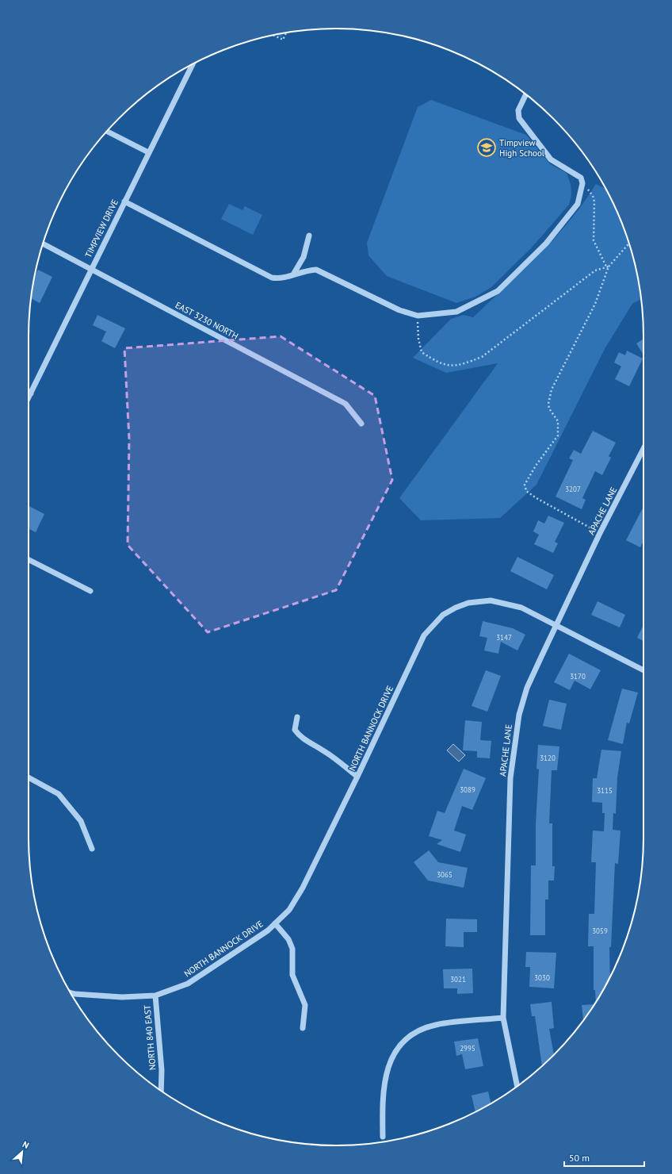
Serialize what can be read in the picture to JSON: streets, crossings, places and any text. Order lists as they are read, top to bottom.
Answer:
{
  "streets": {
    "street": [
      "TIMPVIEW DRIVE",
      "EAST 3230 NORTH",
      "APACHE LANE",
      "NORTH BANNOCK DRIVE",
      "NORTH 840 EAST"
    ]
  },
  "crossings": [
    ["TIMPVIEW DRIVE", "EAST 3230 NORTH"],
    ["APACHE LANE", "NORTH BANNOCK DRIVE"],
    ["NORTH BANNOCK DRIVE", "NORTH 840 EAST"]
  ],
  "places": {
    "school or university": ["Timpview High School"]
  },
  "house_numbers": [
    "3207",
    "3147",
    "3170",
    "3120",
    "3089",
    "3115",
    "3065",
    "3059",
    "3030",
    "3021",
    "2995"
  ],
  "scale_bar": "50 m",
  "north": "top right"
}
